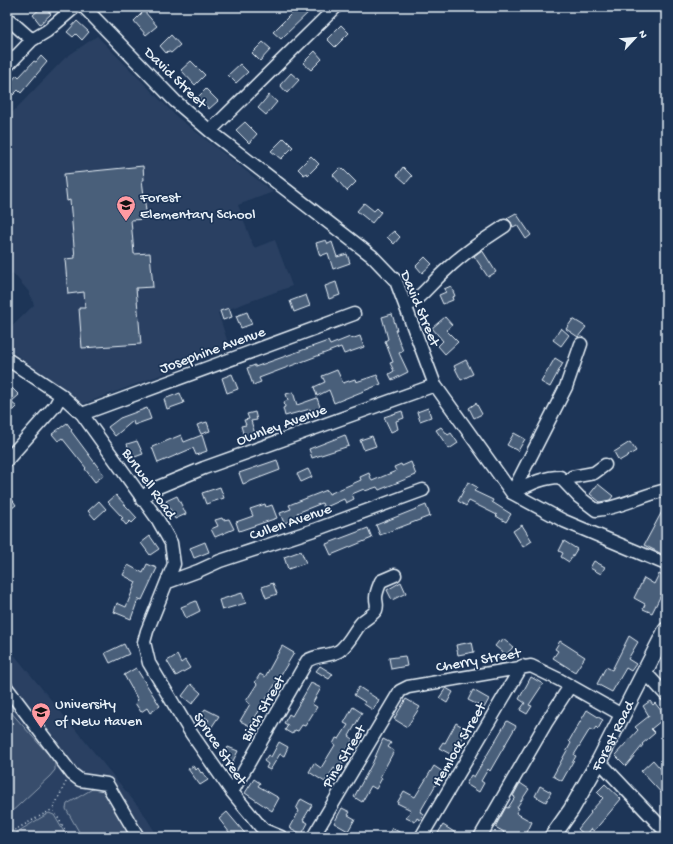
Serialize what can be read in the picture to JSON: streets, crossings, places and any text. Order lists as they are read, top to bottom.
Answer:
{
  "streets": {
    "main road": ["Forest Road"],
    "street": [
      "David Street",
      "Josephine Avenue",
      "Ownley Avenue",
      "Burwell Road",
      "Cullen Avenue",
      "Cherry Street",
      "Birch Street",
      "Hemlock Street",
      "Spruce Street",
      "Pine Street"
    ]
  },
  "crossings": [
    ["David Street", "Ownley Avenue"],
    ["Josephine Avenue", "Burwell Road"],
    ["Ownley Avenue", "Burwell Road"],
    ["Burwell Road", "Cullen Avenue"],
    ["Burwell Road", "Spruce Street"],
    ["Cherry Street", "Forest Road"],
    ["Cherry Street", "Hemlock Street"],
    ["Cherry Street", "Pine Street"],
    ["Birch Street", "Spruce Street"]
  ],
  "places": {
    "school or university": ["Forest Elementary School", "University of New Haven"]
  },
  "north": "top right"
}
